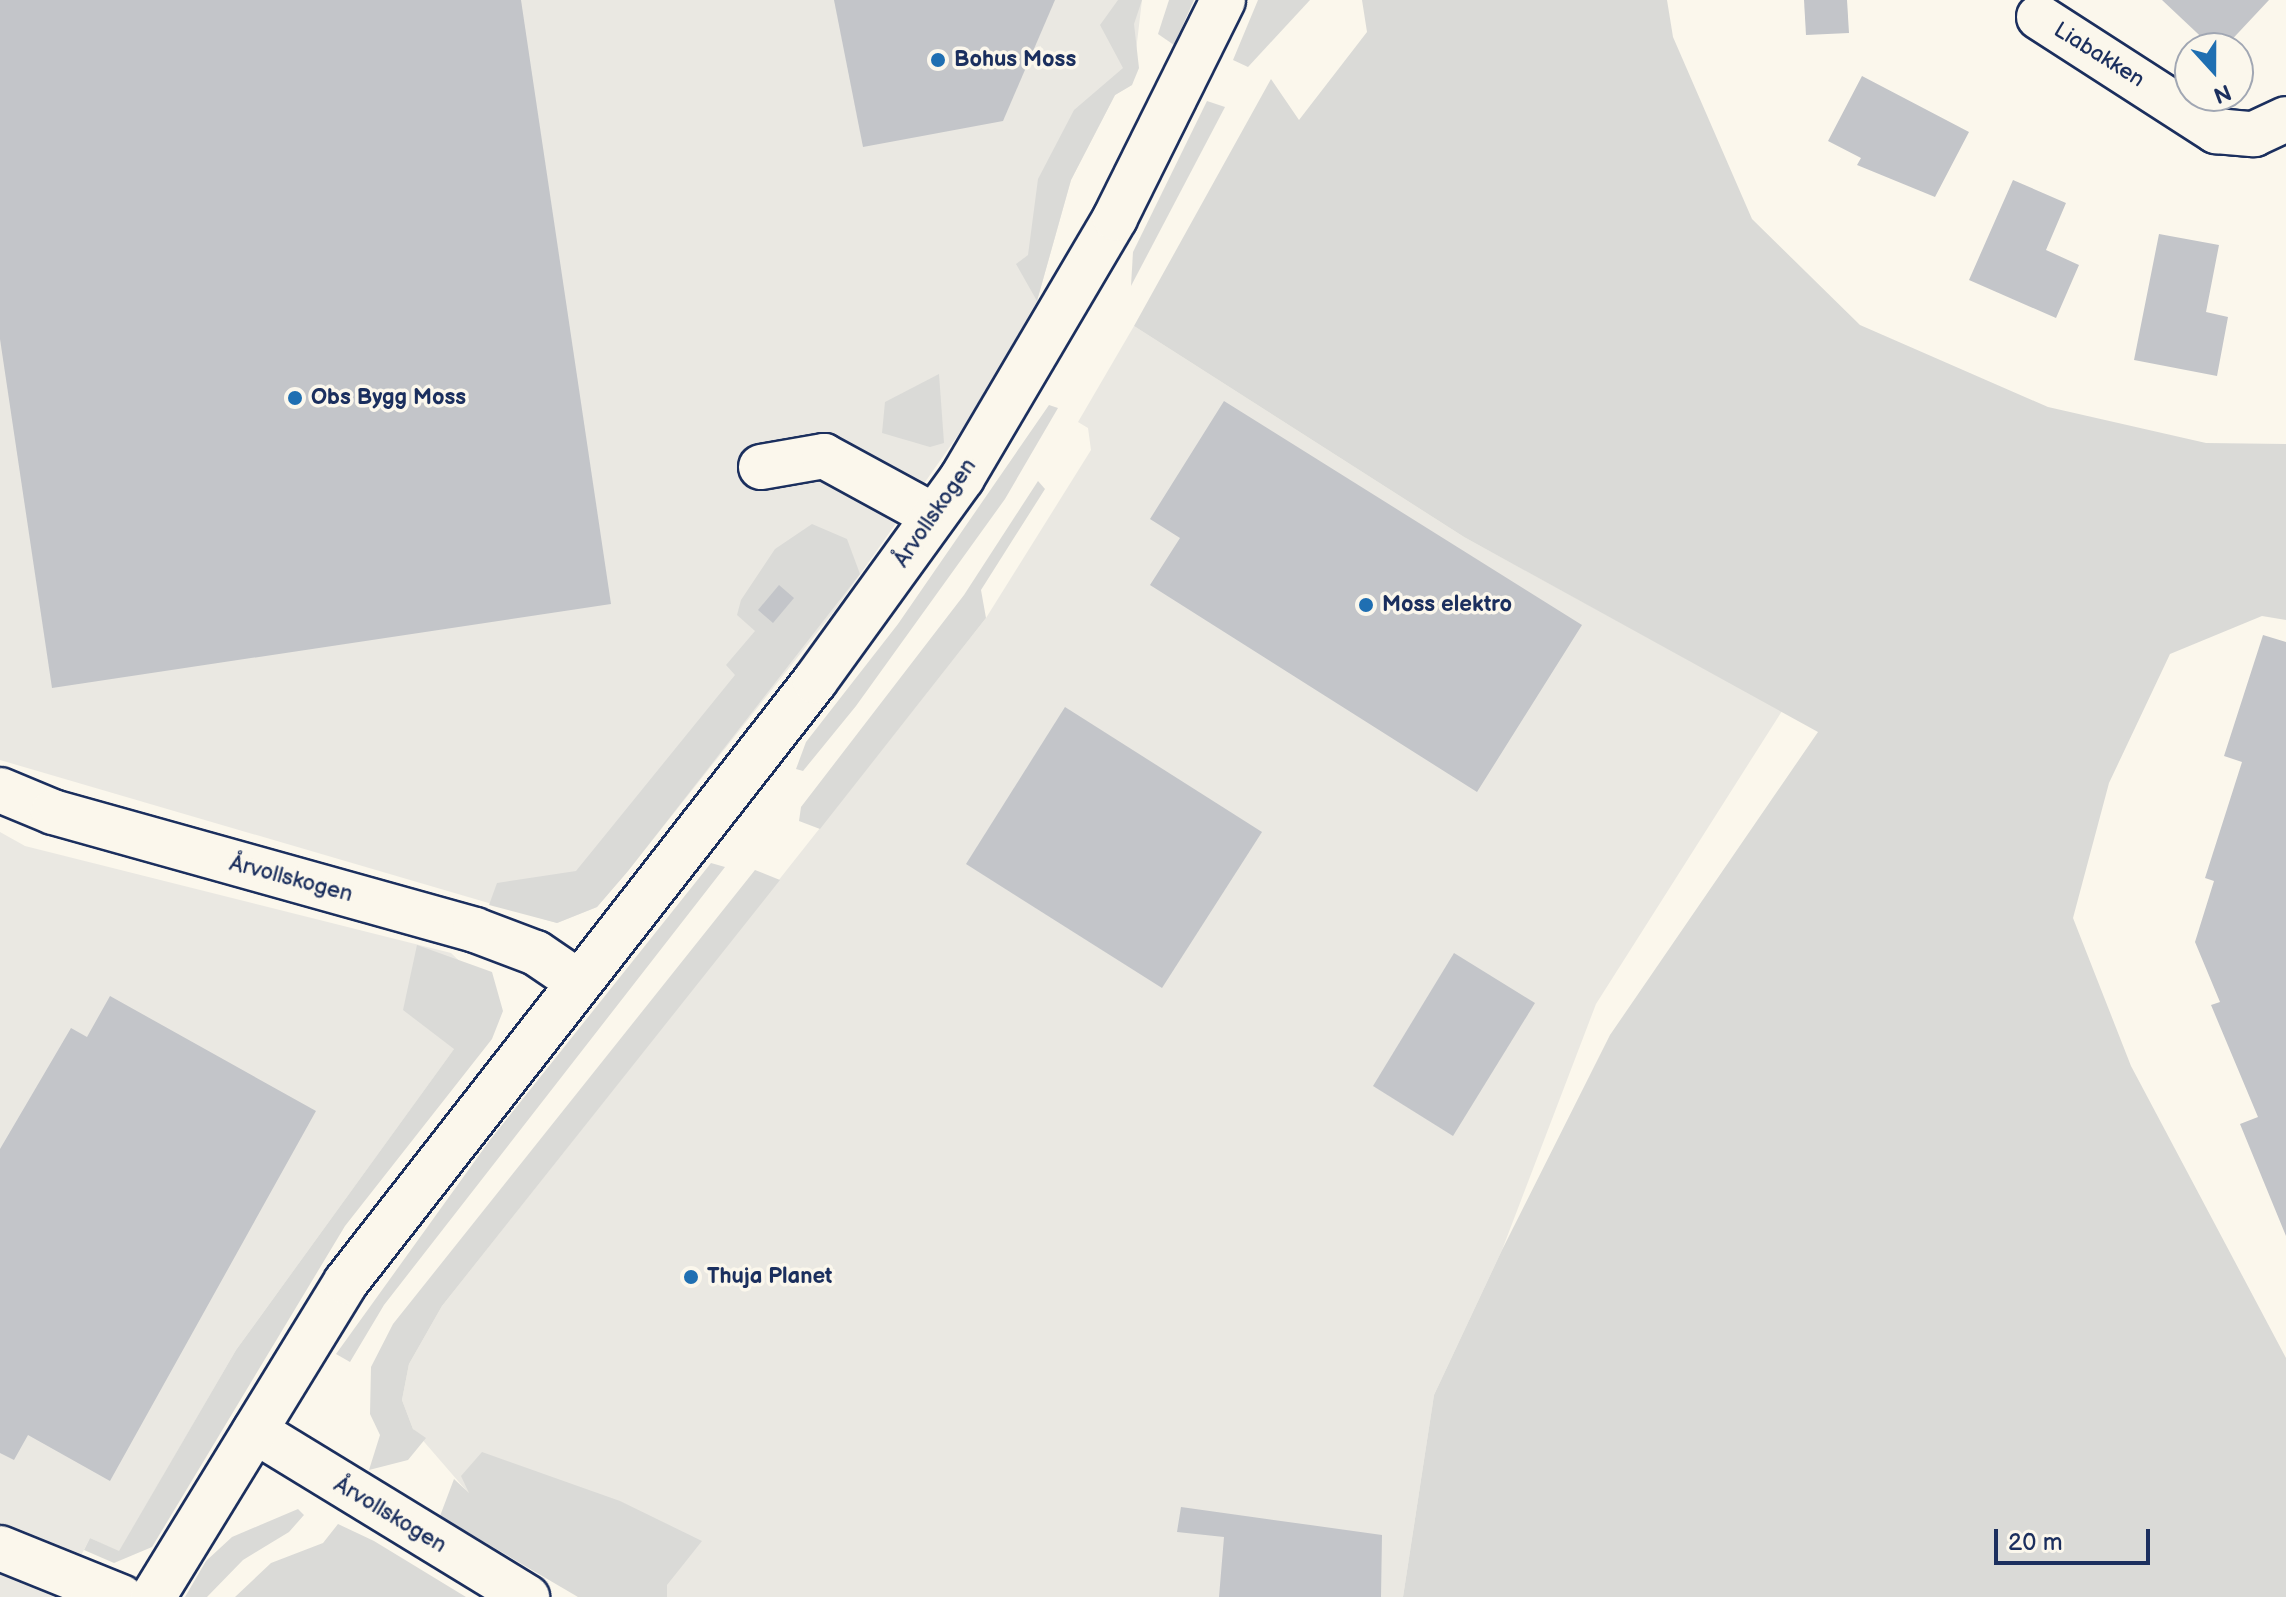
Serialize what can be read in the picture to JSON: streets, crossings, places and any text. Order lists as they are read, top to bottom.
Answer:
{
  "streets": {
    "street": ["Liabakken", "Årvollskogen"]
  },
  "places": [
    "Bohus Moss",
    "Obs Bygg Moss",
    "Moss elektro",
    "Thuja Planet"
  ],
  "scale_bar": "20 m",
  "north": "bottom"
}
